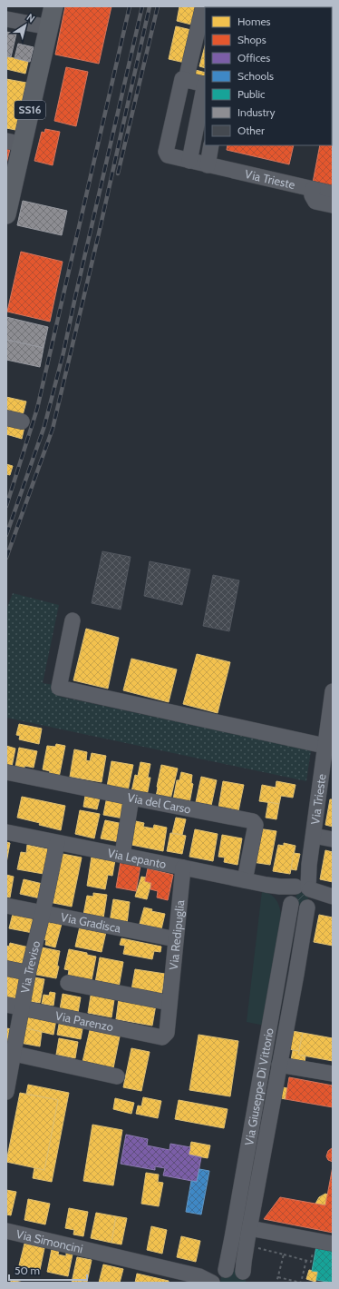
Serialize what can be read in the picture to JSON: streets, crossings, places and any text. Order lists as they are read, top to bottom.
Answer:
{
  "streets": {
    "main road": ["SS16"],
    "street": [
      "Via Trieste",
      "Via del Carso",
      "Via Lepanto",
      "Via Gradisca",
      "Via Redipuglia",
      "Via Treviso",
      "Via Parenzo",
      "Via Giuseppe Di Vittorio",
      "Via Simoncini"
    ]
  },
  "crossings": [
    ["Via Trieste", "Via Lepanto"],
    ["Via Trieste", "Via Giuseppe Di Vittorio"],
    ["Via del Carso", "Via Lepanto"],
    ["Via Lepanto", "Via Redipuglia"],
    ["Via Lepanto", "Via Treviso"],
    ["Via Lepanto", "Via Giuseppe Di Vittorio"],
    ["Via Gradisca", "Via Redipuglia"],
    ["Via Gradisca", "Via Treviso"],
    ["Via Redipuglia", "Via Parenzo"],
    ["Via Treviso", "Via Parenzo"],
    ["Via Giuseppe Di Vittorio", "Via Simoncini"]
  ],
  "legend": [
    "Homes",
    "Shops",
    "Offices",
    "Schools",
    "Public",
    "Industry",
    "Other"
  ],
  "scale_bar": "50 m",
  "north": "top right"
}
